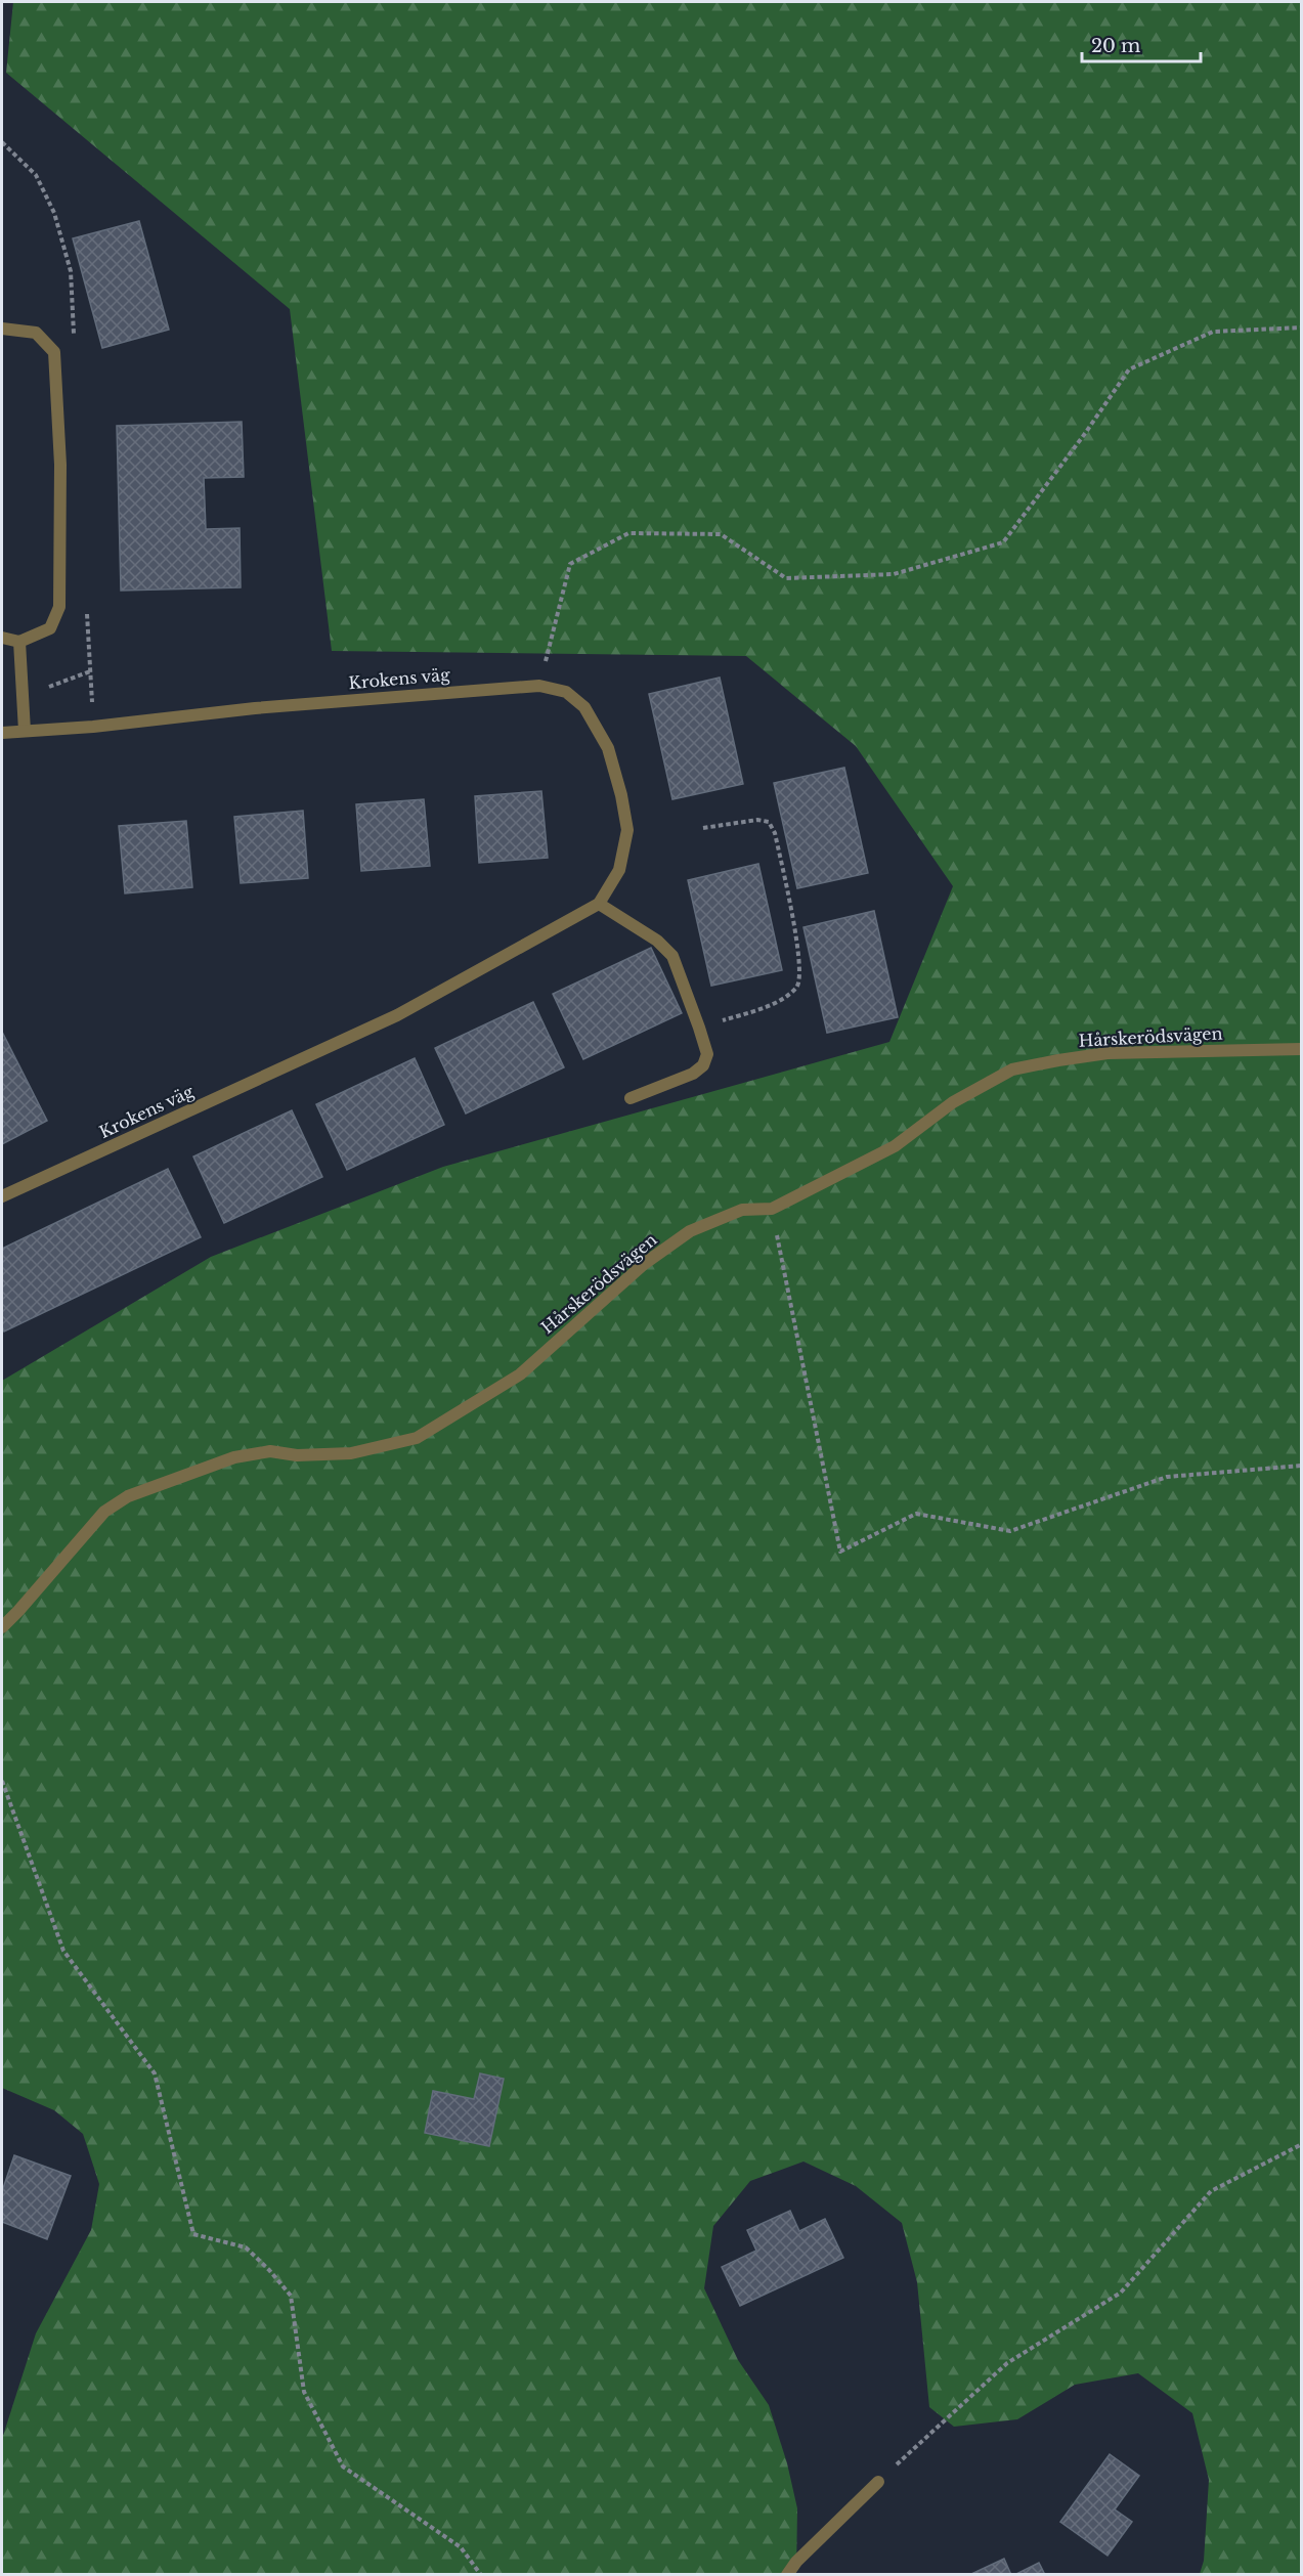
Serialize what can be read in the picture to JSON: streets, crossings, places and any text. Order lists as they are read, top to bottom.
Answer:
{
  "streets": {
    "street": ["Krokens väg", "Hårskerödsvägen"]
  },
  "scale_bar": "20 m"
}
